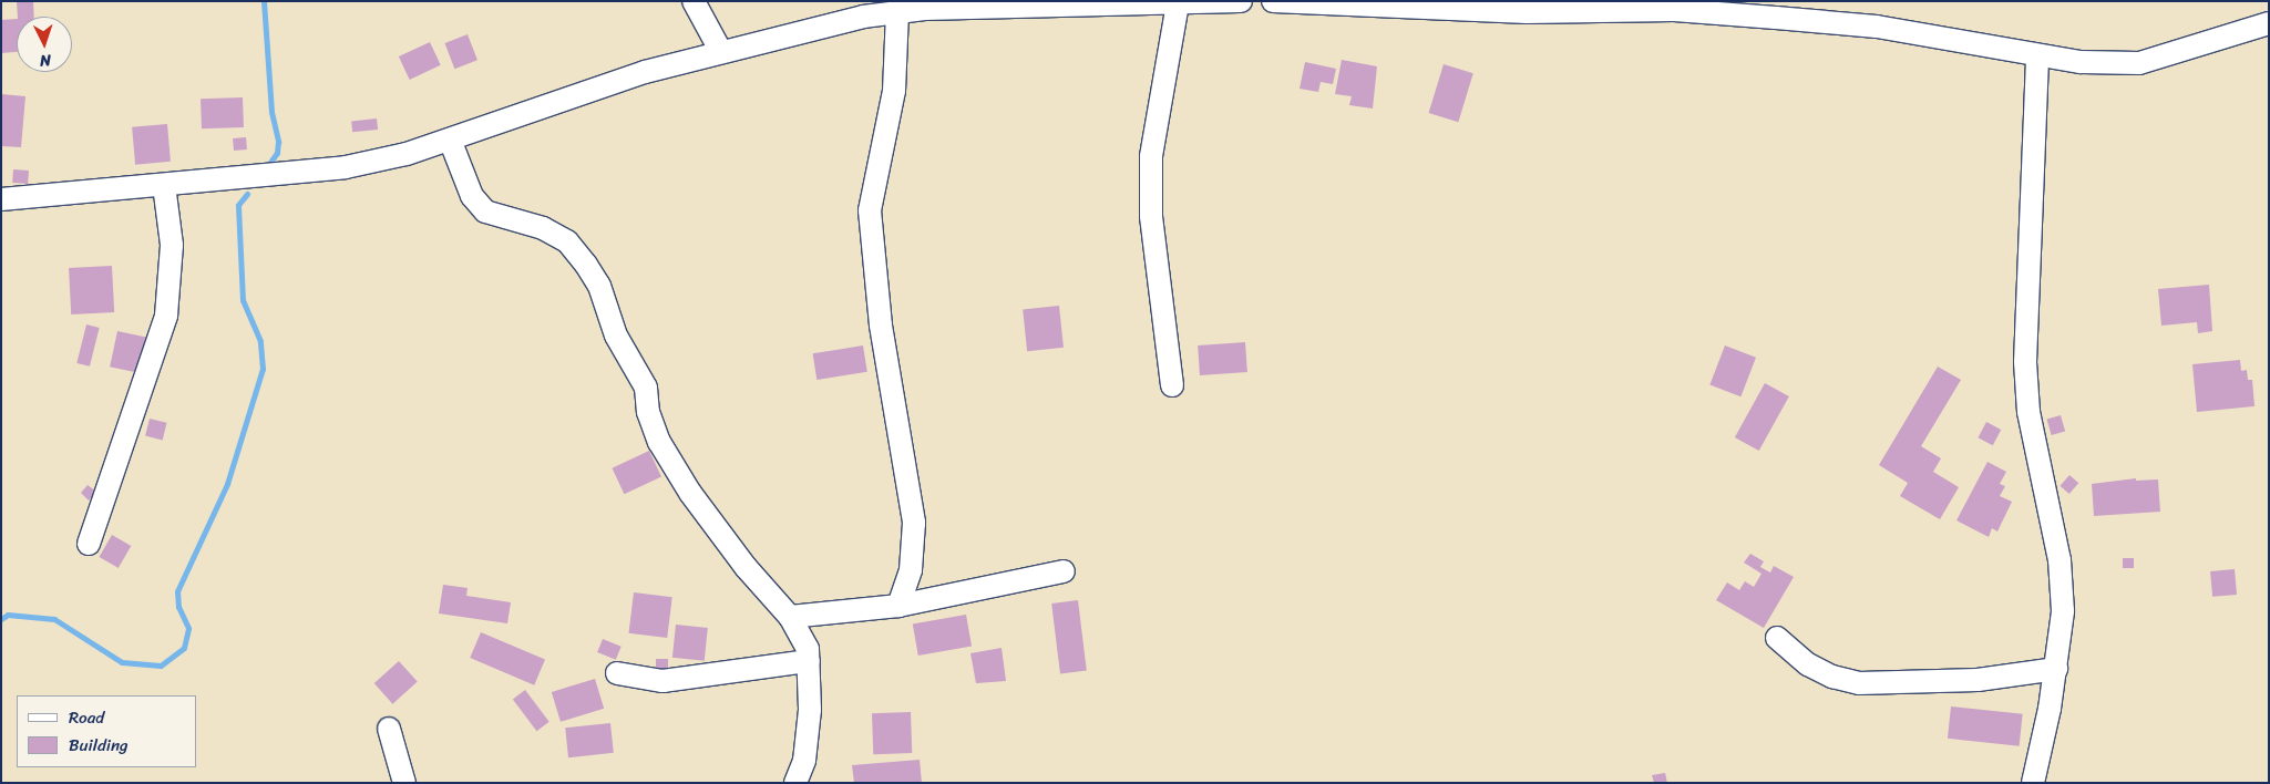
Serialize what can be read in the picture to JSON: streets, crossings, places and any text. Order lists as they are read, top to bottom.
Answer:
{
  "legend": ["Road", "Building"],
  "north": "bottom"
}
